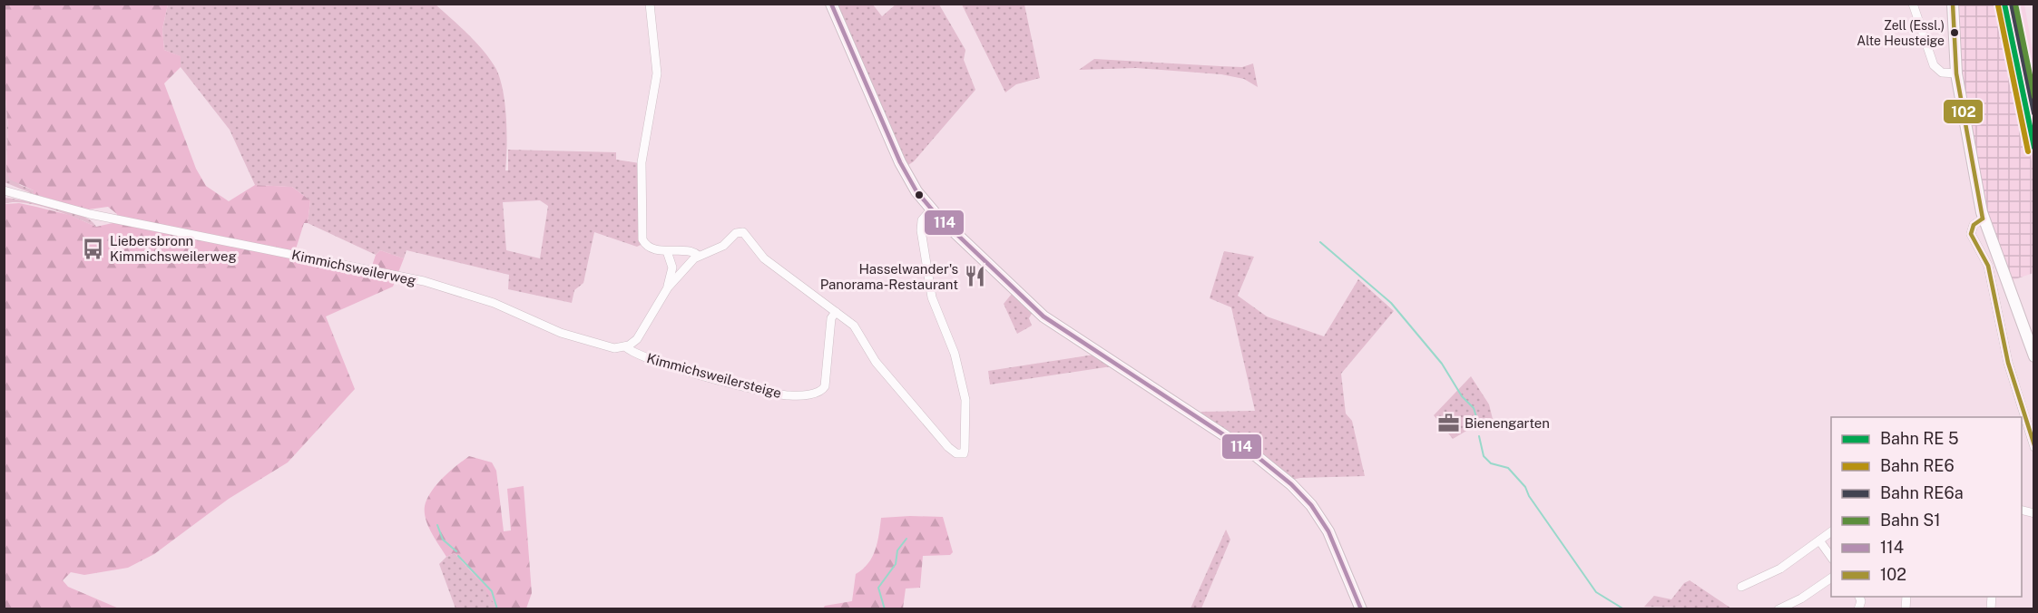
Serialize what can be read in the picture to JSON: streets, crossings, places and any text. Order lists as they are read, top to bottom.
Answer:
{
  "streets": {
    "street": ["Kimmichsweilerweg", "Kimmichsweilersteige"]
  },
  "crossings": [
    ["Kimmichsweilerweg", "Kimmichsweilersteige"]
  ],
  "places": {
    "other": ["Zell (Essl.) Alte Heusteige"],
    "bus stop": ["Liebersbronn Kimmichsweilerweg"],
    "restaurant": ["Hasselwander's Panorama-Restaurant"],
    "office": ["Bienengarten"]
  },
  "lines": [
    "rail line RE6a",
    "rail line S1",
    "transit line 114",
    "transit line 102",
    "rail line RE6"
  ],
  "legend": [
    "Bahn RE 5",
    "Bahn RE6",
    "Bahn RE6a",
    "Bahn S1",
    "114",
    "102"
  ]
}
